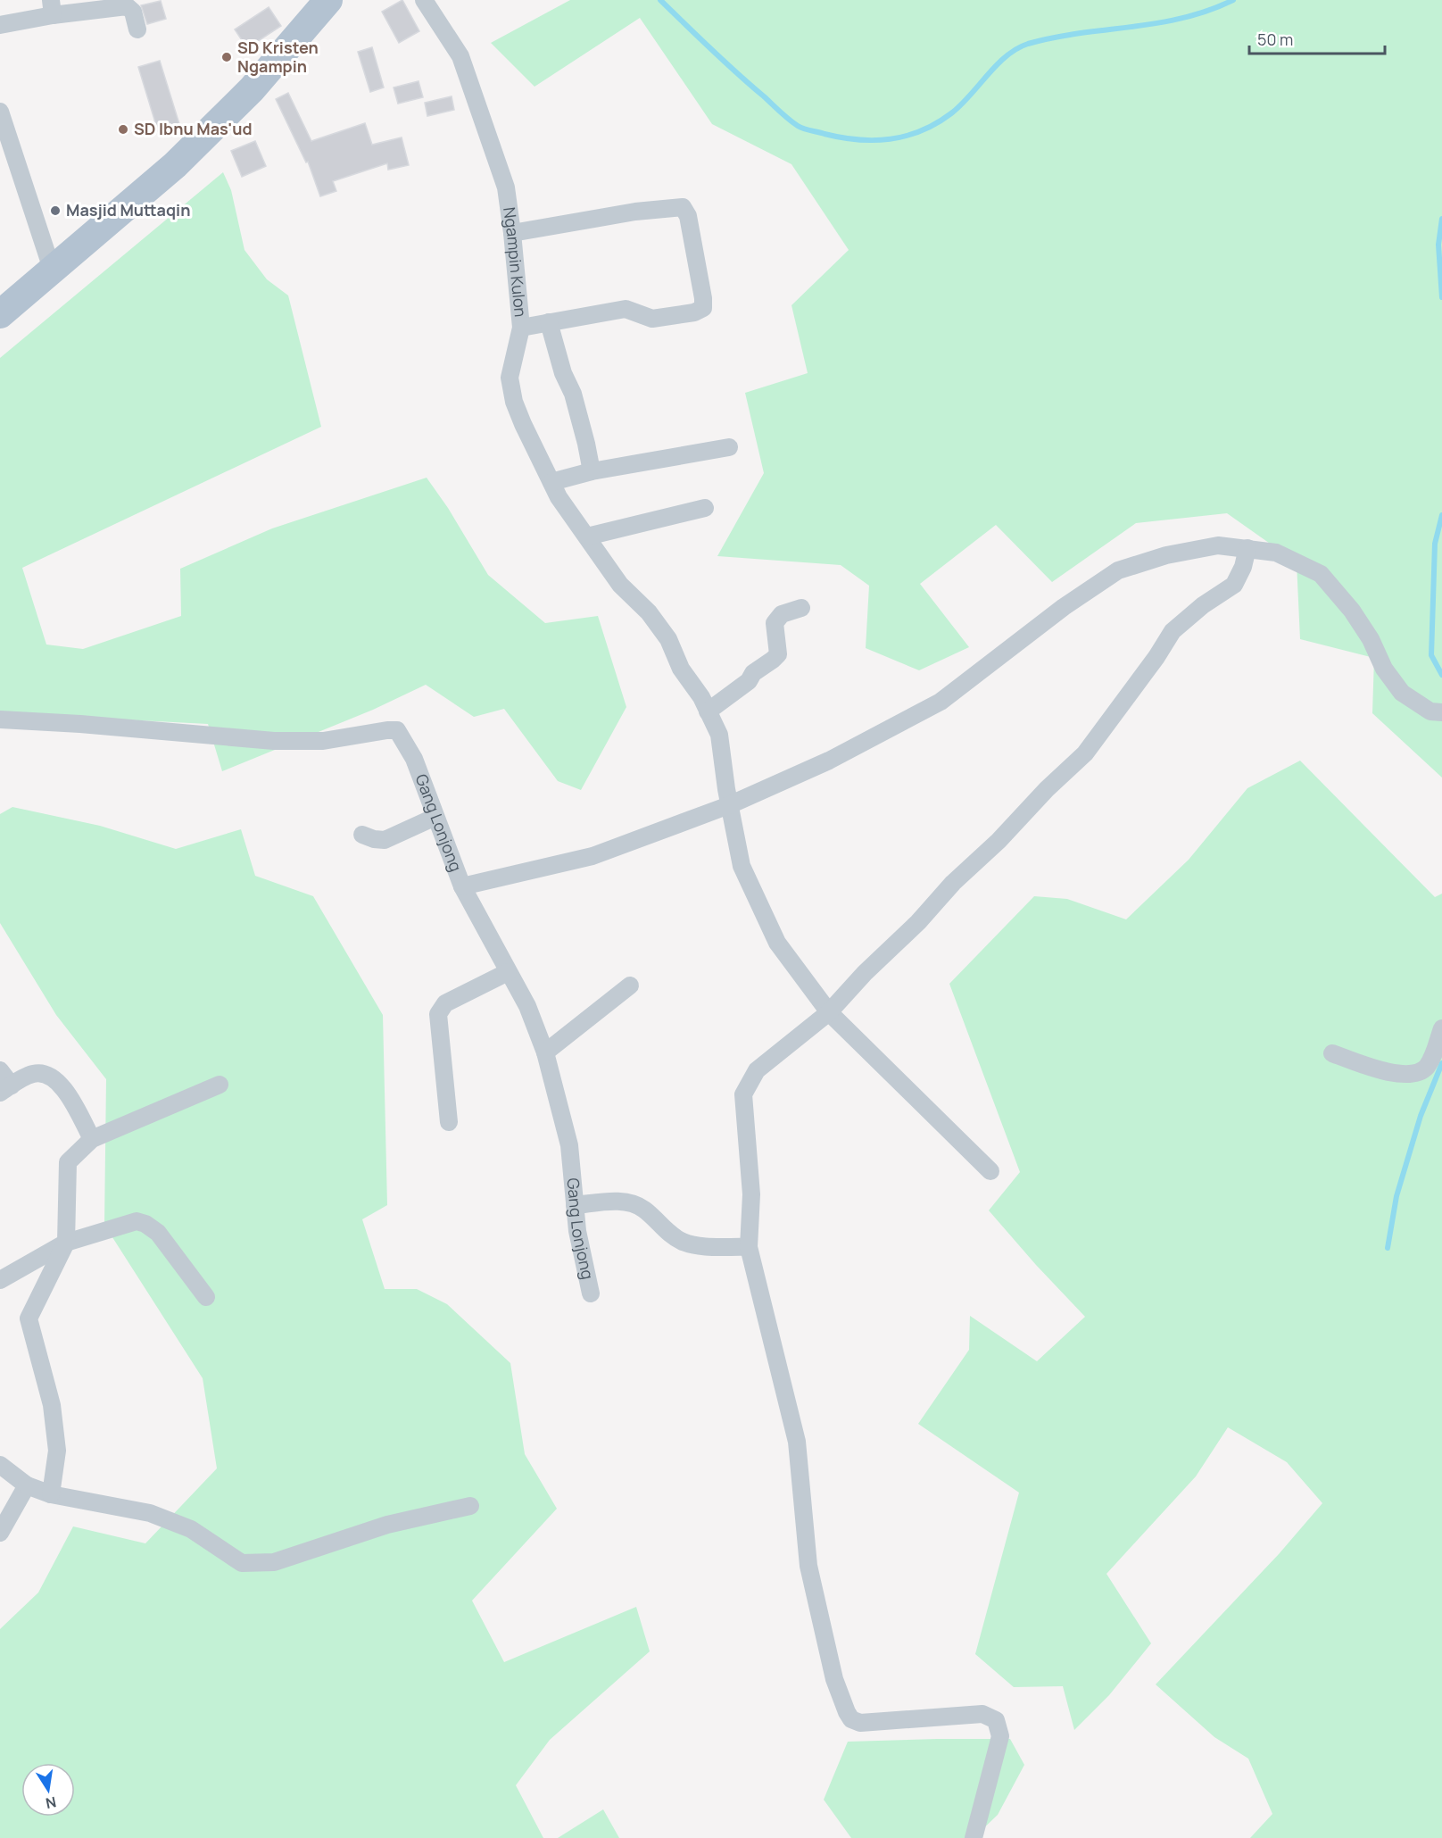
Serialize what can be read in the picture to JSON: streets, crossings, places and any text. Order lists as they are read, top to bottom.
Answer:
{
  "streets": {
    "street": ["Ngampin Kulon", "Gang Lonjong"]
  },
  "places": ["SD Kristen Ngampin", "SD Ibnu Mas'ud", "Masjid Muttaqin"],
  "scale_bar": "50 m",
  "north": "bottom"
}
